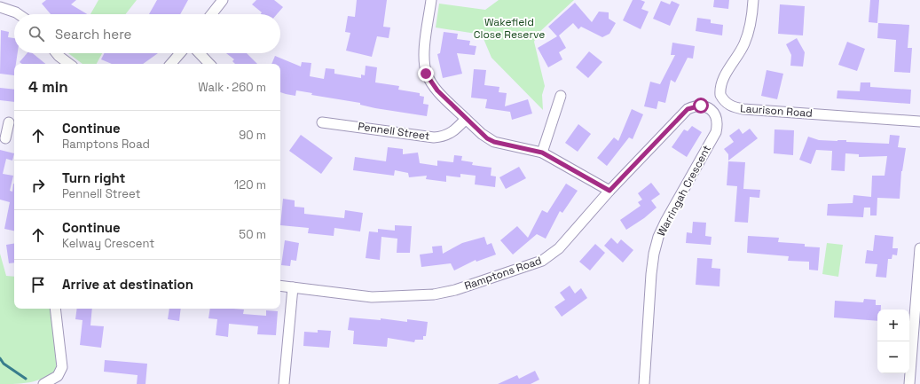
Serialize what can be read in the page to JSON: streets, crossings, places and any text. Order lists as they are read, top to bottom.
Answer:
{
  "streets": {
    "street": [
      "Laurison Road",
      "Pennell Street",
      "Warringah Crescent",
      "Ramptons Road"
    ]
  },
  "crossings": [
    ["Warringah Crescent", "Ramptons Road"]
  ],
  "parks": ["Wakefield Close Reserve"],
  "page": {
    "search": "Search here",
    "heading": ["4 min", "Walk · 260 m"],
    "list": [
      ["Continue", "Ramptons Road", "90 m"],
      ["Turn right", "Pennell Street", "120 m"],
      ["Continue", "Kelway Crescent", "50 m"],
      "Arrive at destination"
    ],
    "map_buttons": ["+", "−"]
  }
}
